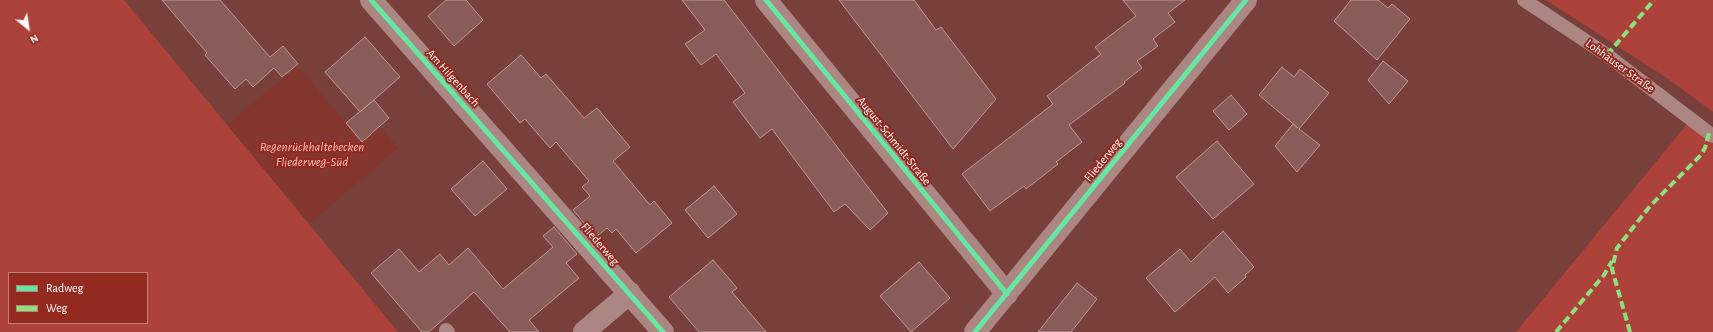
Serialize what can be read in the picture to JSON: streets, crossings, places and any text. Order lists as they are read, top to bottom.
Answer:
{
  "streets": {
    "street": ["Am Hilgenbach", "August-Schmidt-Straße", "Fliederweg"],
    "lane": ["Lohhäuser Straße"]
  },
  "crossings": [
    ["Am Hilgenbach", "Fliederweg"],
    ["August-Schmidt-Straße", "Fliederweg"]
  ],
  "water": ["Regenrückhaltebecken Fliederweg-Süd"],
  "legend": ["Radweg", "Weg"],
  "north": "bottom right"
}
